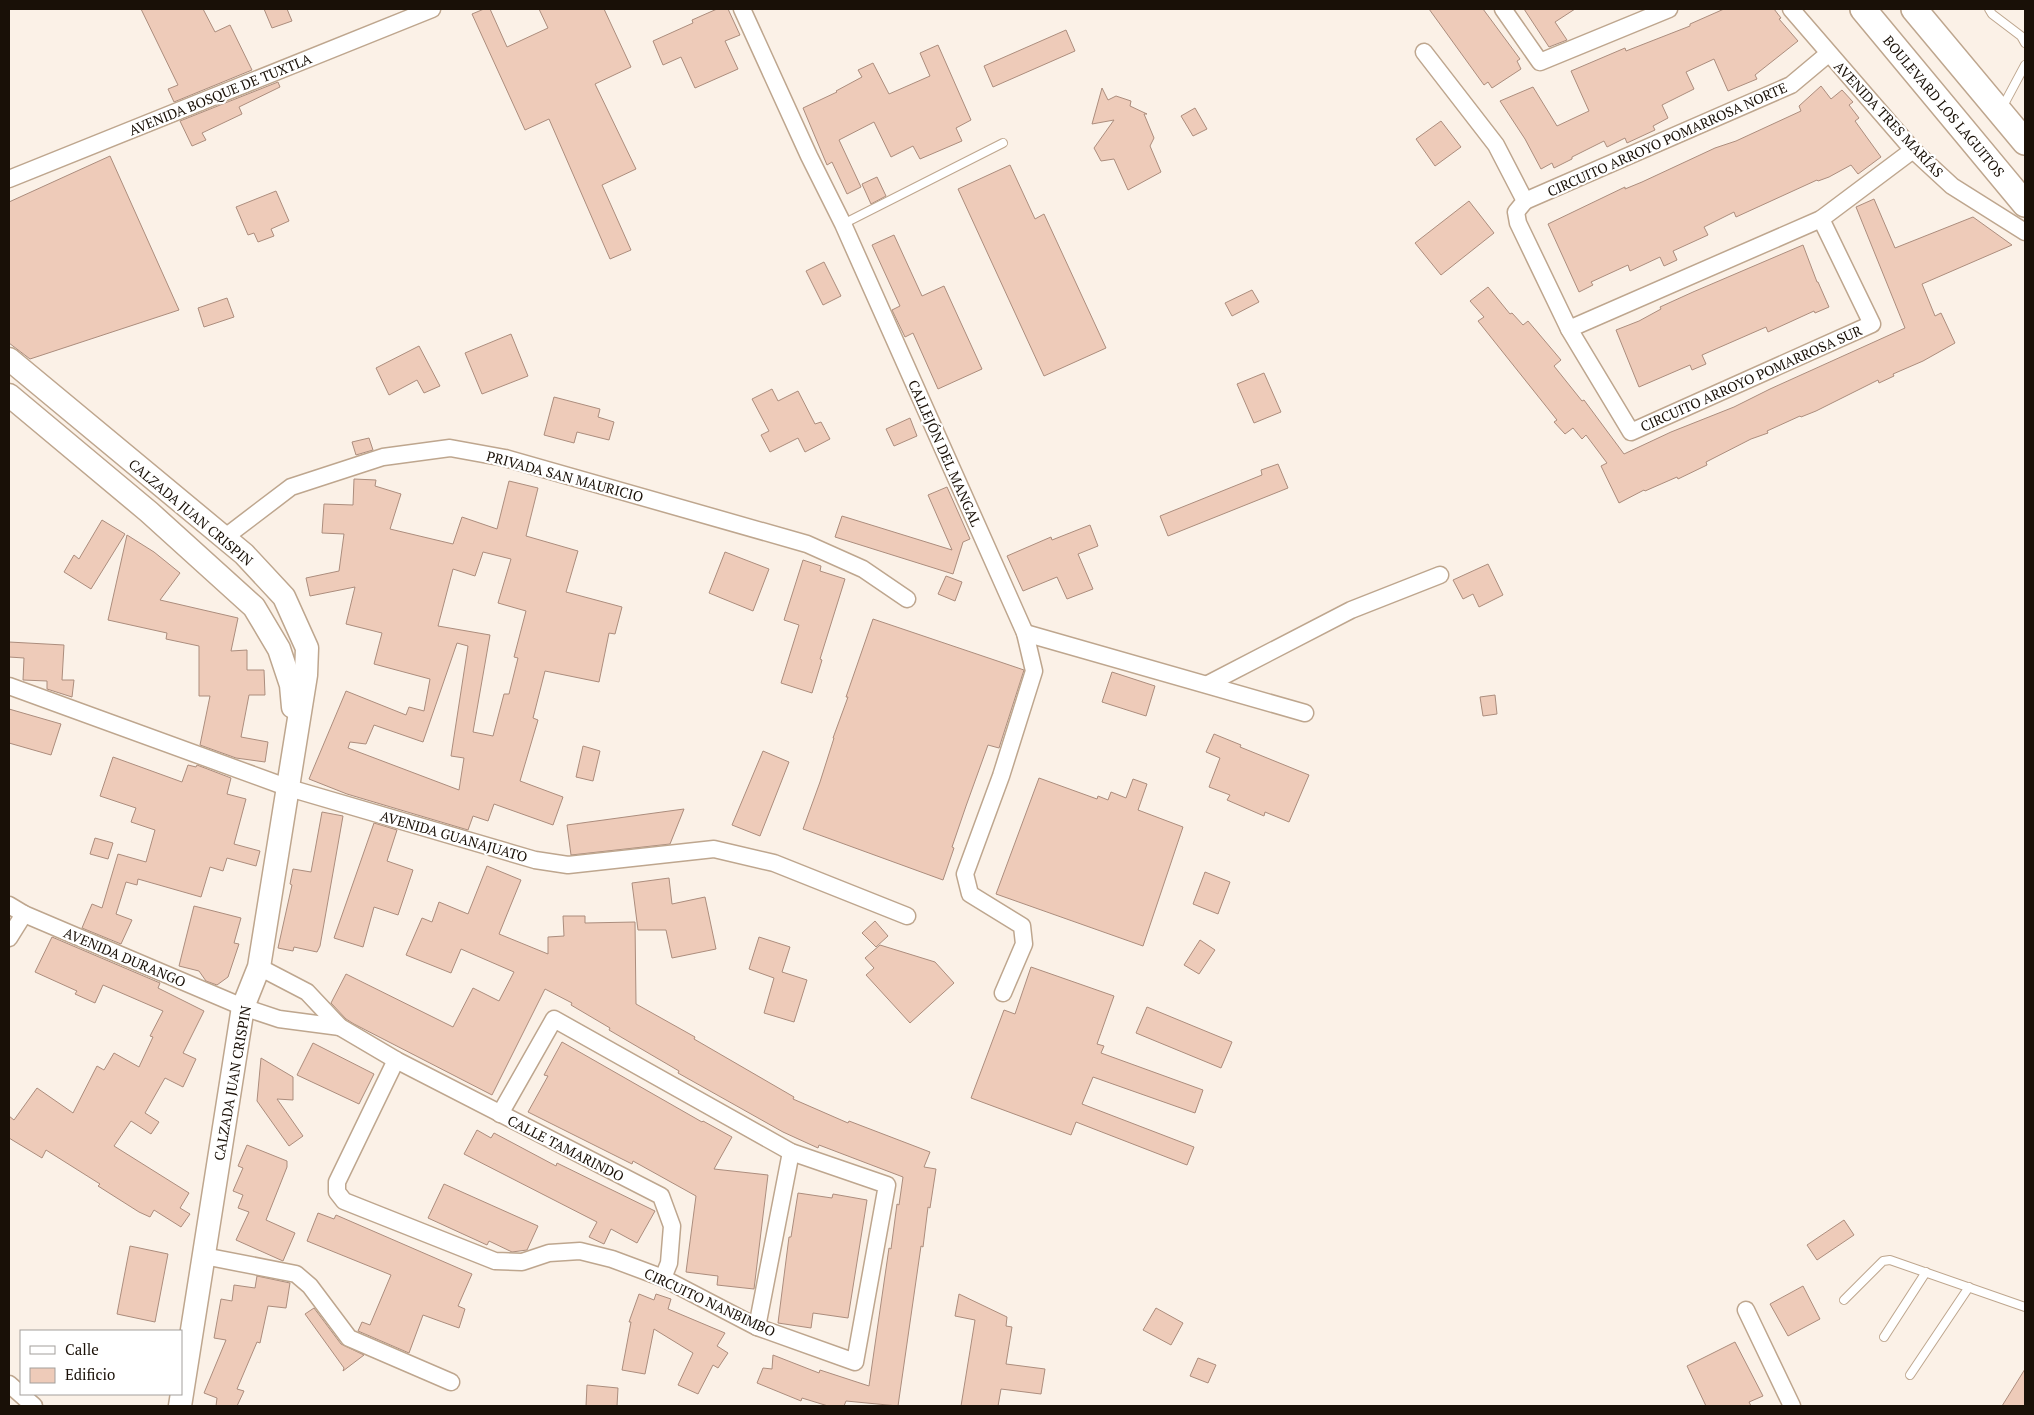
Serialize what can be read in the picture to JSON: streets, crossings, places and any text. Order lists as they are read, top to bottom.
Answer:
{
  "streets": {
    "main road": ["BOULEVARD LOS LAGUITOS", "CALZADA JUAN CRISPIN"],
    "street": [
      "AVENIDA BOSQUE DE TUXTLA",
      "AVENIDA TRES MARÍAS",
      "CIRCUITO ARROYO POMARROSA NORTE",
      "CIRCUITO ARROYO POMARROSA SUR",
      "CALLEJÓN DEL MANGAL",
      "PRIVADA SAN MAURICIO",
      "AVENIDA GUANAJUATO",
      "AVENIDA DURANGO",
      "CALLE TAMARINDO",
      "CIRCUITO NANBIMBO"
    ]
  },
  "crossings": [
    ["AVENIDA TRES MARÍAS", "CIRCUITO ARROYO POMARROSA NORTE"],
    ["PRIVADA SAN MAURICIO", "CALZADA JUAN CRISPIN"],
    ["CALZADA JUAN CRISPIN", "AVENIDA GUANAJUATO"],
    ["CALZADA JUAN CRISPIN", "AVENIDA DURANGO"],
    ["CALLE TAMARINDO", "CIRCUITO NANBIMBO"]
  ],
  "legend": ["Calle", "Edificio"]
}
